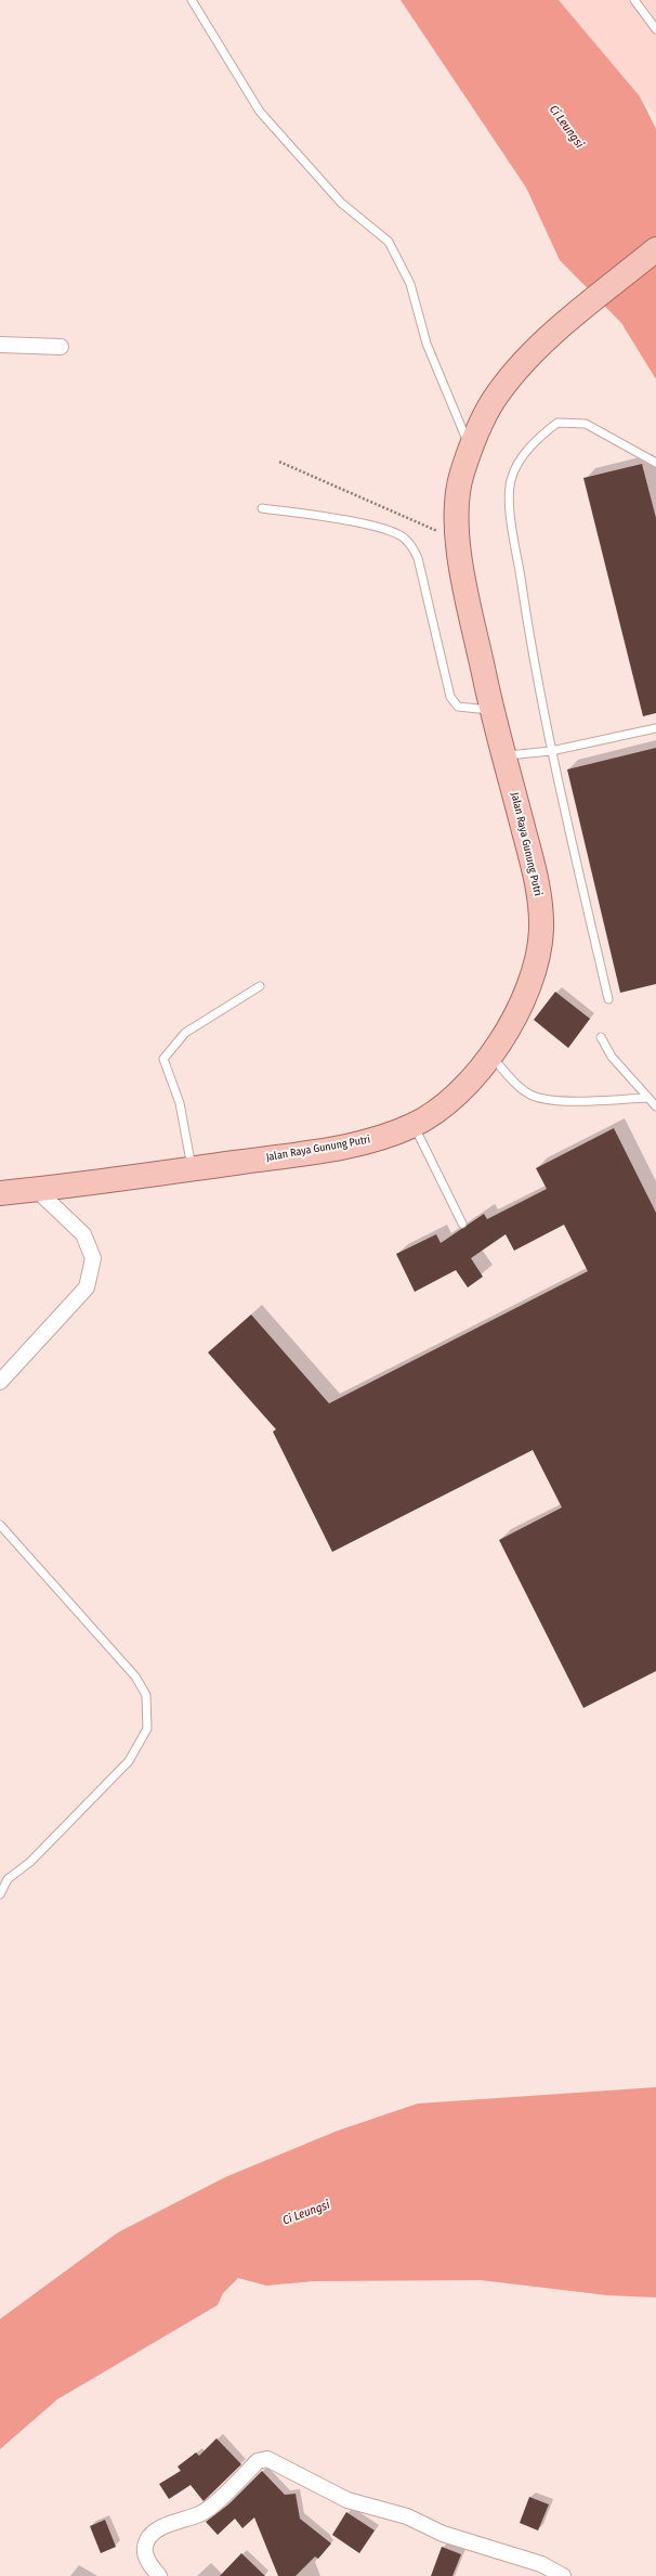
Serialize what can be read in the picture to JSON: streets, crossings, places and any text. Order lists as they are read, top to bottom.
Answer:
{
  "streets": {
    "main road": ["Jalan Raya Gunung Putri"]
  },
  "water": ["Ci Leungsi"]
}
